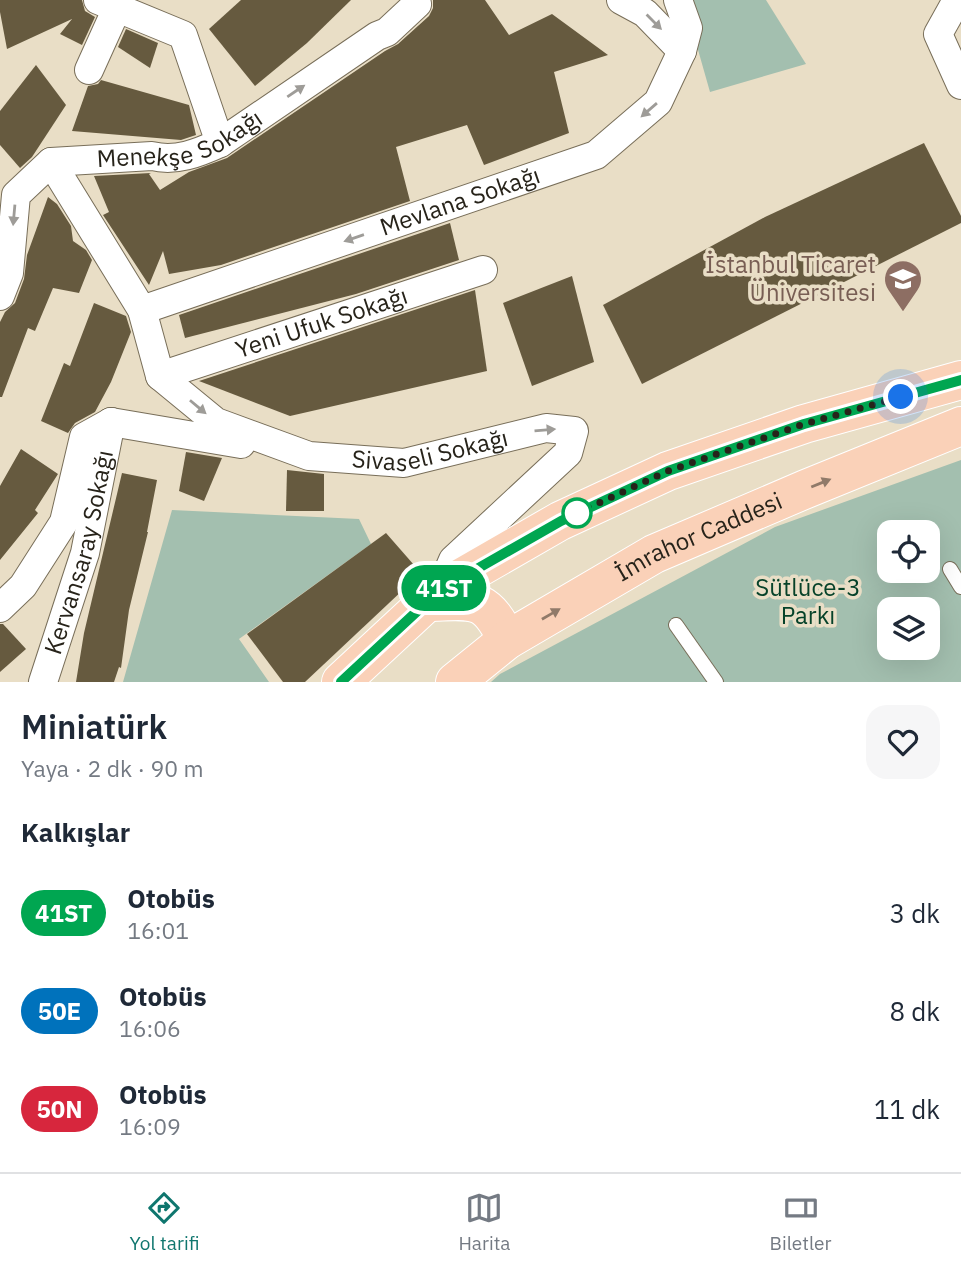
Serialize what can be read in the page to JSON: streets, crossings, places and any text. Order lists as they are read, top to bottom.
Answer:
{
  "streets": {
    "main road": ["İmrahor Caddesi"],
    "street": [
      "Menekşe Sokağı",
      "Mevlana Sokağı",
      "Yeni Ufuk Sokağı",
      "Sivaseli Sokağı",
      "Kervansaray Sokağı"
    ]
  },
  "crossings": [
    ["Yeni Ufuk Sokağı", "Sivaseli Sokağı"]
  ],
  "one_way": ["Menekşe Sokağı", "Mevlana Sokağı"],
  "parks": ["Sütlüce-3 Parkı"],
  "places": {
    "school or university": ["İstanbul Ticaret Üniversitesi"]
  },
  "lines": ["bus line 41ST"],
  "page": {
    "on_map": "41ST",
    "heading": [
      ["Miniatürk", "Yaya · 2 dk · 90 m"],
      "Kalkışlar"
    ],
    "list": [
      {
        "mark": "41ST",
        "name": "Otobüs",
        "note": "16:01",
        "value": "3 dk"
      },
      {
        "mark": "50E",
        "name": "Otobüs",
        "note": "16:06",
        "value": "8 dk"
      },
      {
        "mark": "50N",
        "name": "Otobüs",
        "note": "16:09",
        "value": "11 dk"
      }
    ],
    "tabs": ["Yol tarifi", "Harita", "Biletler"]
  }
}
